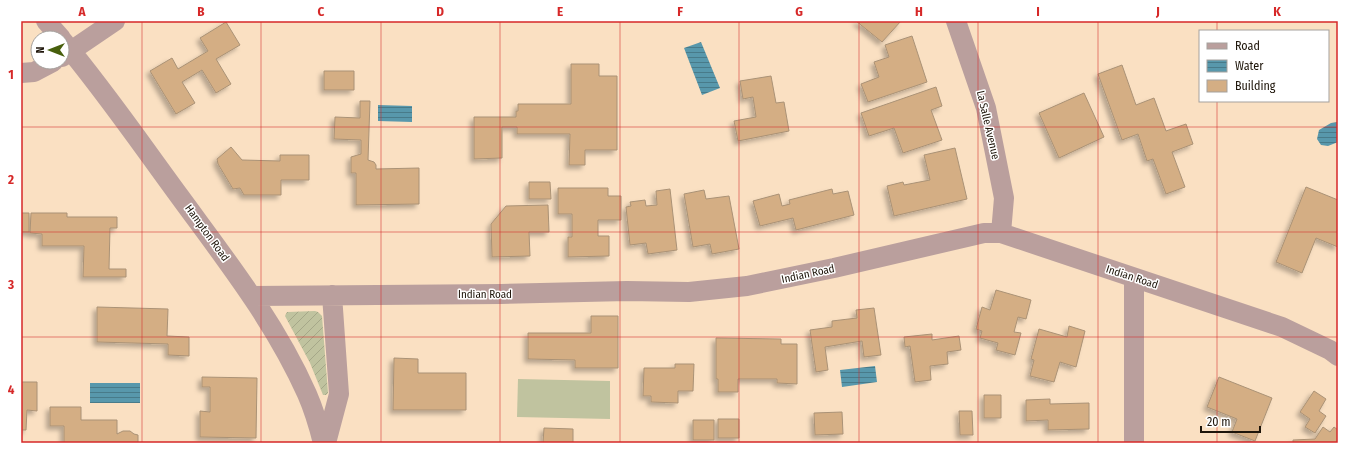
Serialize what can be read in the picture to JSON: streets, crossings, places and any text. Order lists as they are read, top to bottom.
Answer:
{
  "streets": {
    "street": ["La Salle Avenue", "Hampton Road", "Indian Road"]
  },
  "crossings": [
    ["La Salle Avenue", "Indian Road"],
    ["Hampton Road", "Indian Road"]
  ],
  "legend": ["Road", "Water", "Building"],
  "scale_bar": "20 m",
  "north": "left",
  "grid": {
    "columns": [
      "A",
      "B",
      "C",
      "D",
      "E",
      "F",
      "G",
      "H",
      "I",
      "J",
      "K"
    ],
    "rows": [
      "1",
      "2",
      "3",
      "4"
    ]
  }
}
